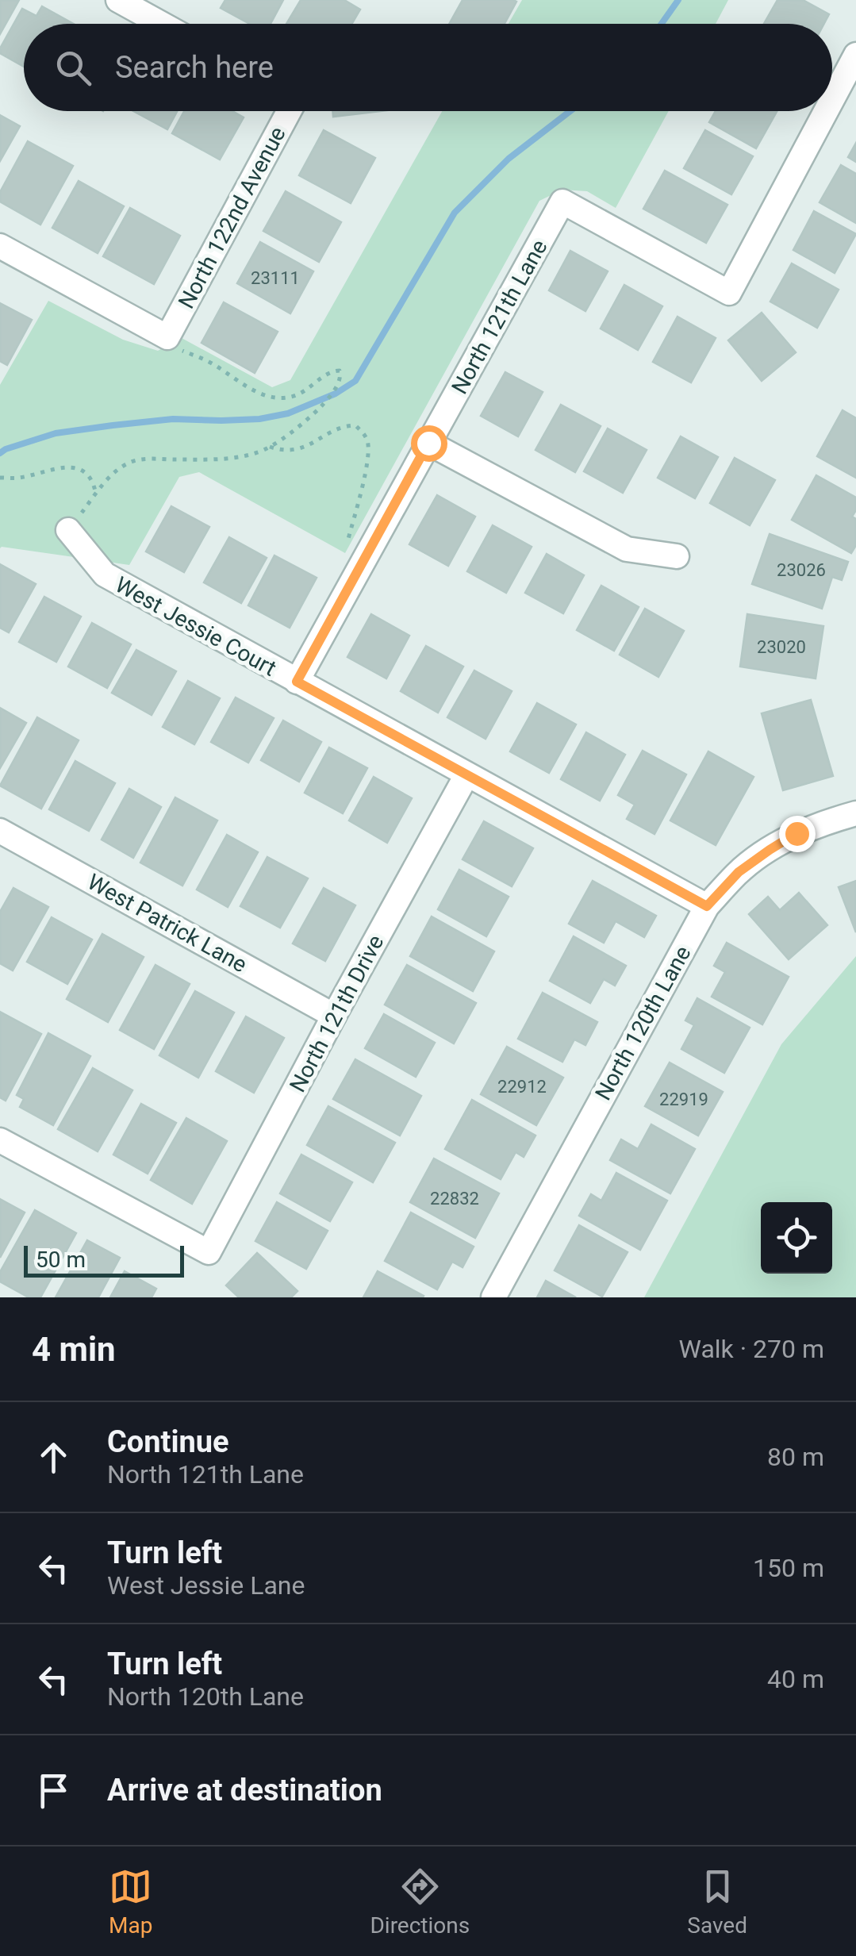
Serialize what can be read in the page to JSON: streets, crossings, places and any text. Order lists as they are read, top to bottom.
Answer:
{
  "streets": {
    "street": [
      "North 122nd Avenue",
      "North 121th Lane",
      "West Jessie Court",
      "West Patrick Lane",
      "North 121th Drive",
      "North 120th Lane"
    ]
  },
  "crossings": [
    ["North 121th Lane", "West Jessie Court"],
    ["West Jessie Court", "North 121th Drive"],
    ["West Jessie Court", "North 120th Lane"],
    ["West Patrick Lane", "North 121th Drive"]
  ],
  "house_numbers": [
    "23111",
    "23026",
    "23020",
    "22912",
    "22919",
    "22832"
  ],
  "scale_bar": "50 m",
  "page": {
    "search": "Search here",
    "scale": "50 m",
    "heading": ["4 min", "Walk · 270 m"],
    "list": [
      ["Continue", "North 121th Lane", "80 m"],
      ["Turn left", "West Jessie Lane", "150 m"],
      ["Turn left", "North 120th Lane", "40 m"],
      "Arrive at destination"
    ],
    "nav": ["Map", "Directions", "Saved"]
  }
}
